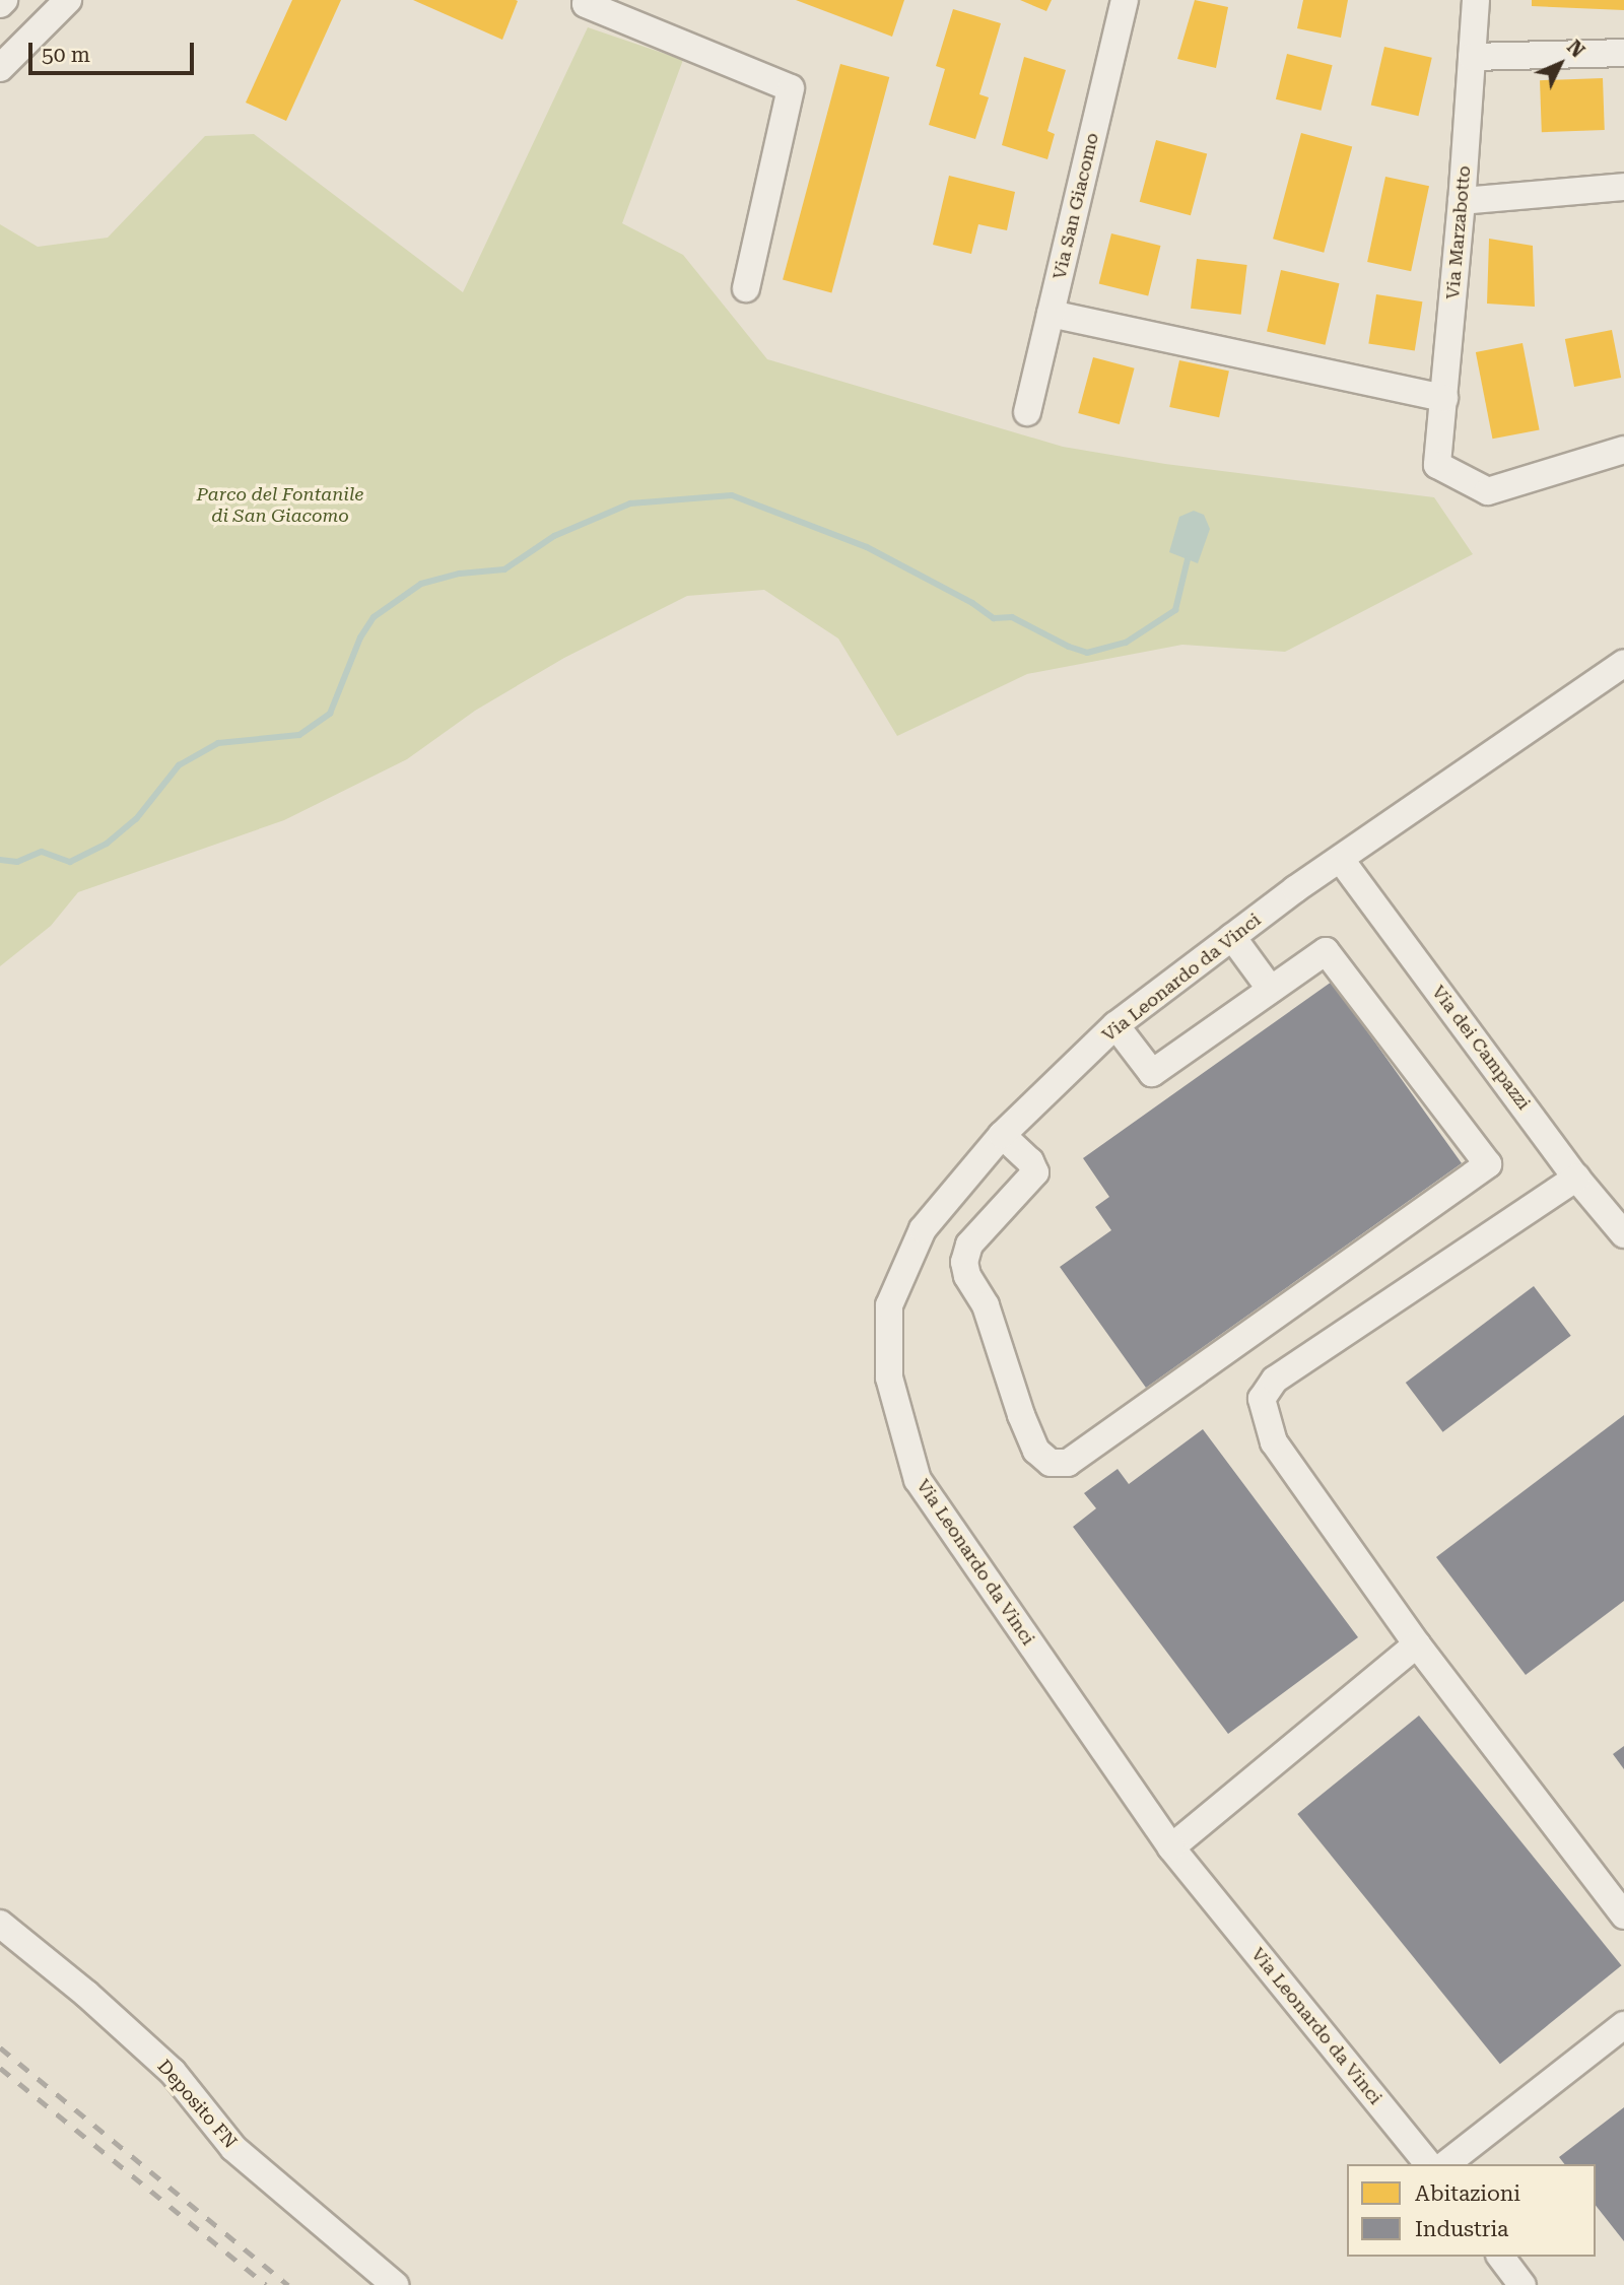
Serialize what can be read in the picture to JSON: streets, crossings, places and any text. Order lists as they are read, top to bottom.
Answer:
{
  "streets": {
    "street": [
      "Via San Giacomo",
      "Via Marzabotto",
      "Via Leonardo da Vinci",
      "Via dei Campazzi",
      "Deposito FN"
    ]
  },
  "crossings": [
    ["Via Leonardo da Vinci", "Via dei Campazzi"]
  ],
  "parks": ["Parco del Fontanile di San Giacomo"],
  "legend": ["Abitazioni", "Industria"],
  "scale_bar": "50 m",
  "north": "top right"
}
